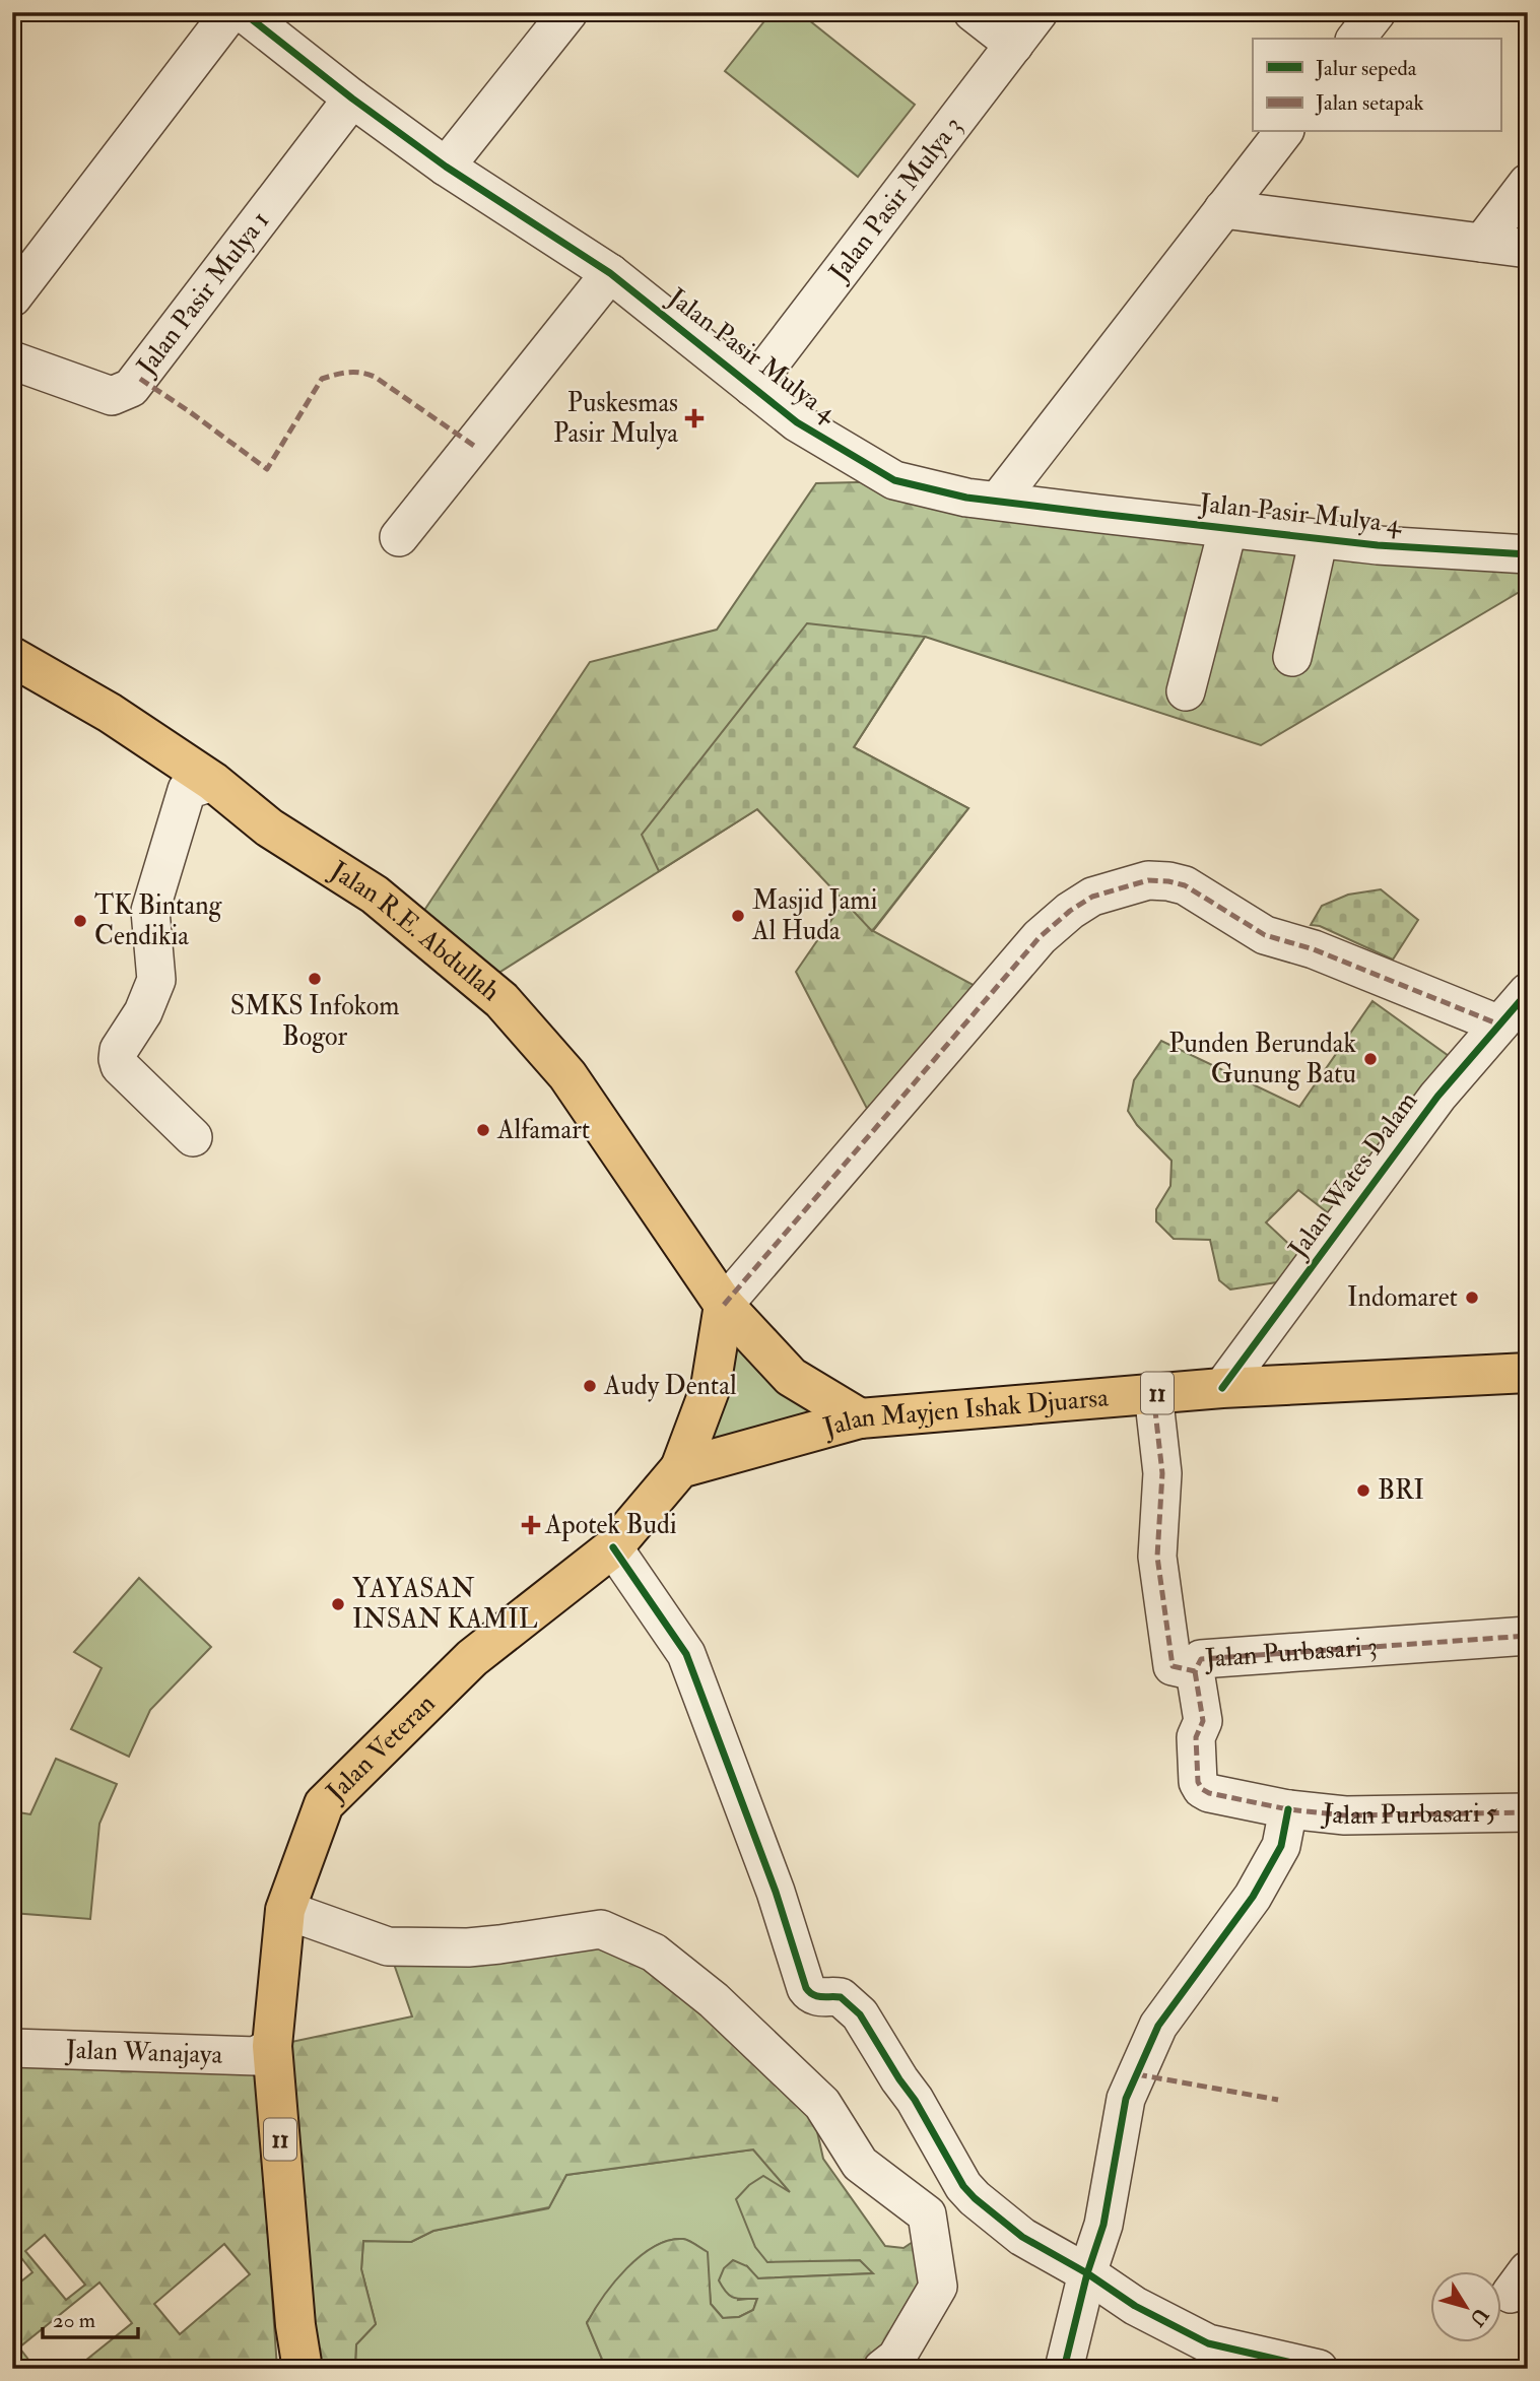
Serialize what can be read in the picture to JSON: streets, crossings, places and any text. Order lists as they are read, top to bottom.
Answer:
{
  "streets": {
    "main road": [
      "Jalan R.E. Abdullah",
      "11",
      "Jalan Mayjen Ishak Djuarsa",
      "Jalan Veteran"
    ],
    "street": [
      "Jalan Pasir Mulya 3",
      "Jalan Pasir Mulya 1",
      "Jalan Pasir Mulya 4",
      "Jalan Wates Dalam",
      "Jalan Purbasari 3",
      "Jalan Purbasari 5",
      "Jalan Wanajaya"
    ]
  },
  "crossings": [
    ["Jalan Pasir Mulya 3", "Jalan Pasir Mulya 4"],
    ["Jalan Pasir Mulya 1", "Jalan Pasir Mulya 4"],
    ["Jalan R.E. Abdullah", "Jalan Mayjen Ishak Djuarsa"],
    ["Jalan Wates Dalam", "Jalan Mayjen Ishak Djuarsa"],
    ["Jalan Mayjen Ishak Djuarsa", "Jalan Purbasari 3"],
    ["Jalan Mayjen Ishak Djuarsa", "Jalan Veteran"],
    ["Jalan Purbasari 3", "Jalan Purbasari 5"],
    ["Jalan Veteran", "Jalan Wanajaya"]
  ],
  "places": {
    "health": ["Puskesmas Pasir Mulya", "Apotek Budi"],
    "other": [
      "Masjid Jami Al Huda",
      "TK Bintang Cendikia",
      "SMKS Infokom Bogor",
      "Punden Berundak Gunung Batu",
      "Alfamart",
      "Indomaret",
      "Audy Dental",
      "BRI",
      "YAYASAN INSAN KAMIL"
    ]
  },
  "legend": ["Jalur sepeda", "Jalan setapak"],
  "scale_bar": "20 m",
  "north": "bottom right"
}
